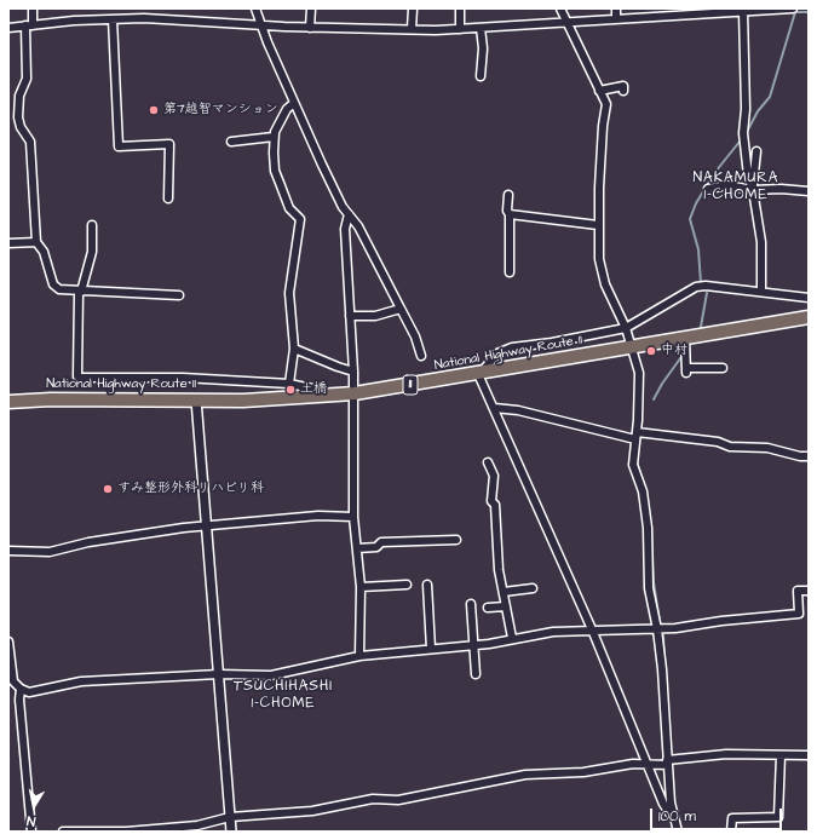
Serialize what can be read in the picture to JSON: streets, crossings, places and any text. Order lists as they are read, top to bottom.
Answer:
{
  "streets": {
    "highway": ["National Highway Route 11", "11"]
  },
  "districts": ["NAKAMURA 1-CHOME", "TSUCHIHASHI 1-CHOME"],
  "places": [
    "第7越智マンション",
    "中村",
    "土橋",
    "すみ整形外科リハビリ科"
  ],
  "scale_bar": "100 m",
  "north": "bottom"
}
